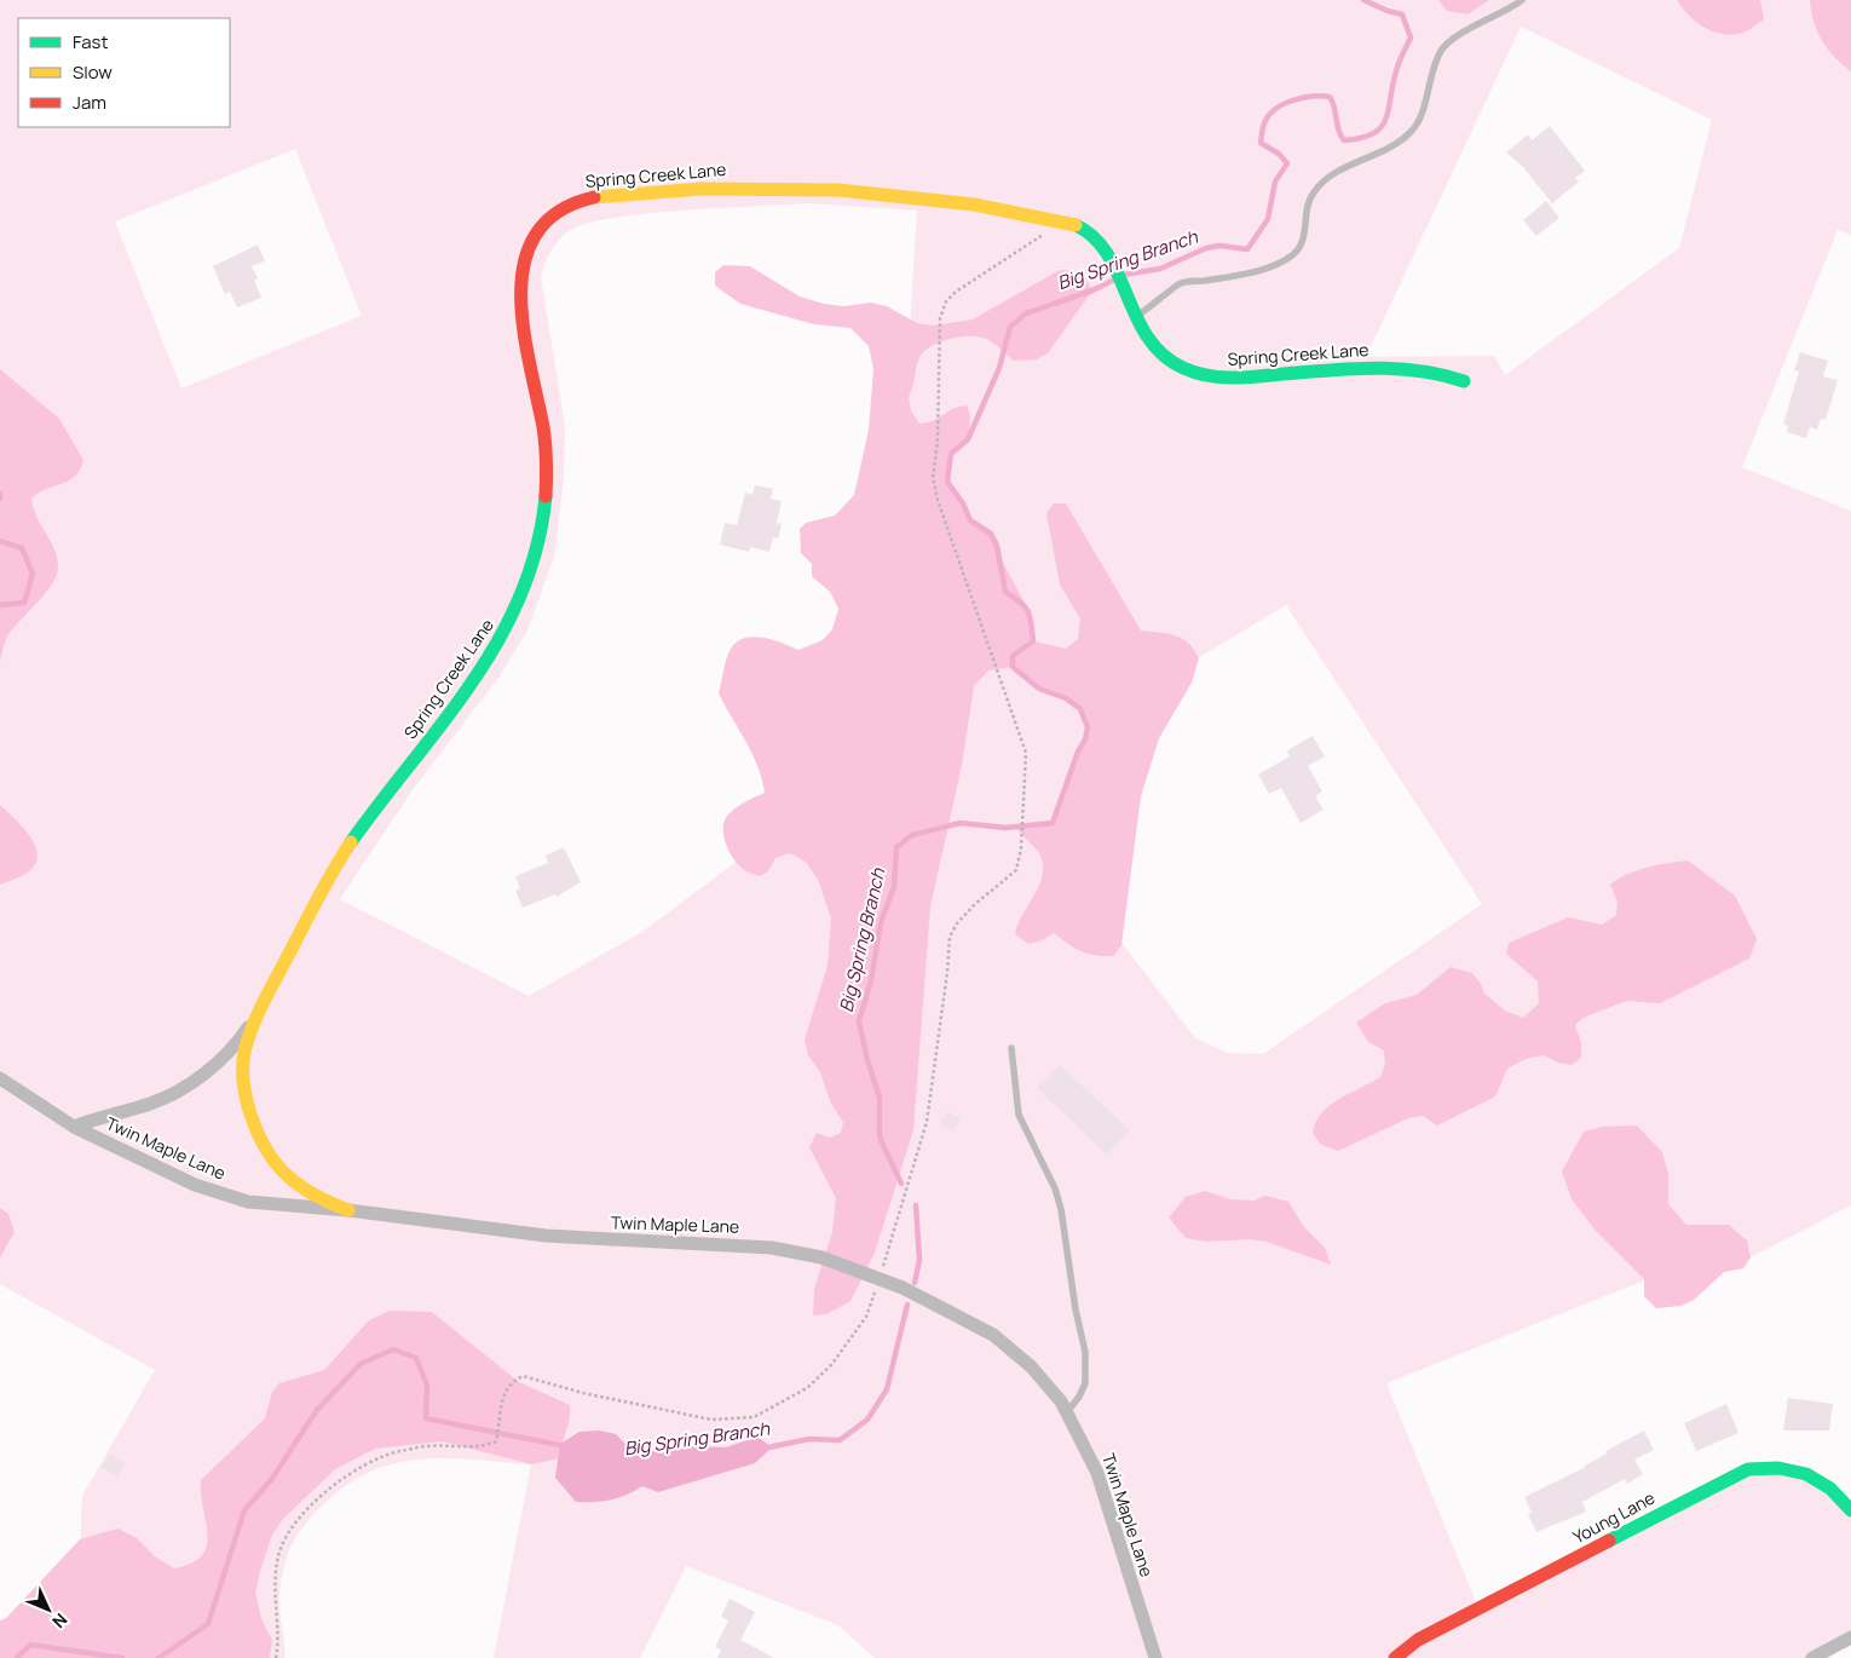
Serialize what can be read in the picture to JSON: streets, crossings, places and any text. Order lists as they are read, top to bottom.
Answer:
{
  "streets": {
    "street": ["Spring Creek Lane", "Twin Maple Lane", "Young Lane"]
  },
  "crossings": [
    ["Spring Creek Lane", "Twin Maple Lane"]
  ],
  "water": ["Big Spring Branch"],
  "legend": ["Fast", "Slow", "Jam"],
  "north": "bottom right"
}
